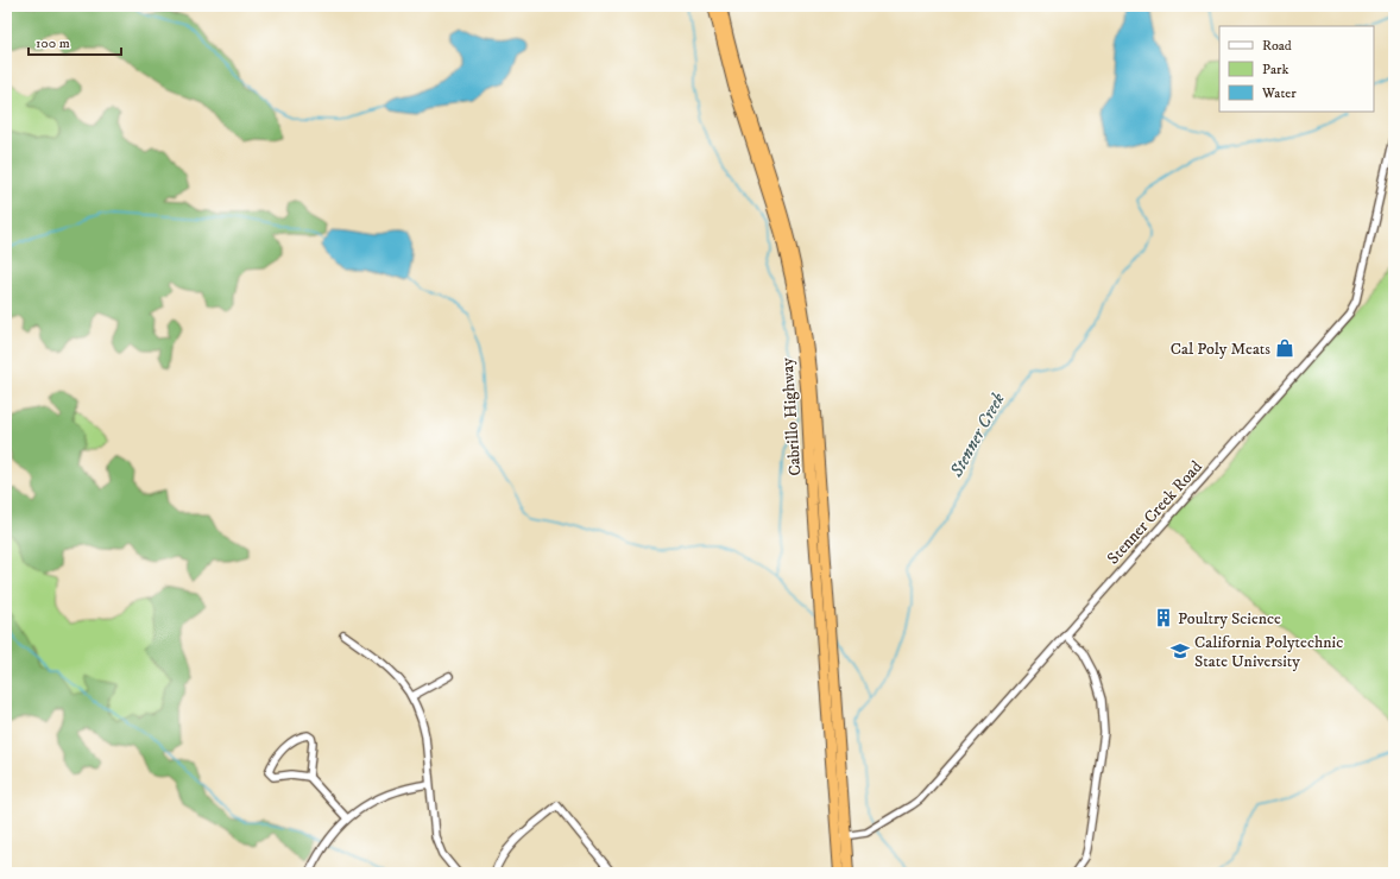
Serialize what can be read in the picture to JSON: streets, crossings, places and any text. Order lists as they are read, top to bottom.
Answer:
{
  "streets": {
    "highway": ["Cabrillo Highway"],
    "street": ["Stenner Creek Road"]
  },
  "crossings": [
    ["Cabrillo Highway", "Stenner Creek Road"]
  ],
  "water": ["Stenner Creek"],
  "places": {
    "shop": ["Cal Poly Meats"],
    "building": ["Poultry Science"],
    "school or university": ["California Polytechnic State University"]
  },
  "legend": ["Road", "Park", "Water"],
  "scale_bar": "100 m"
}
